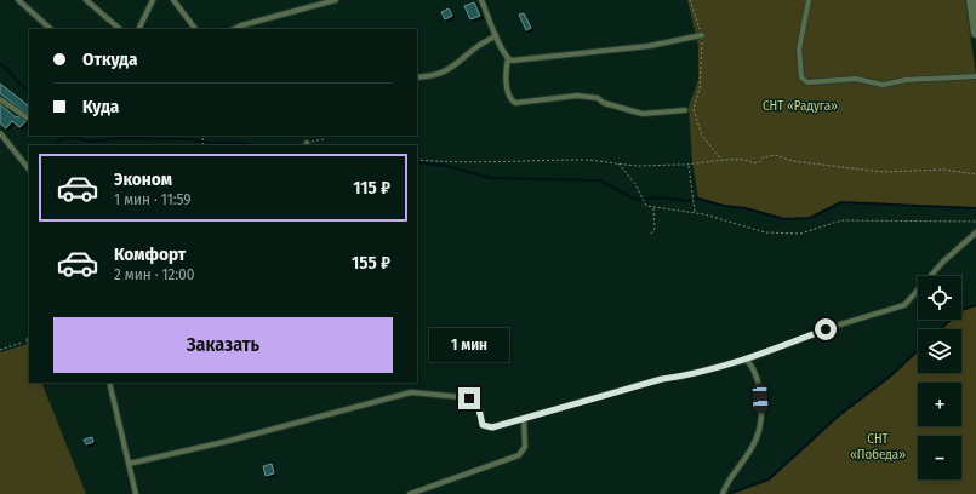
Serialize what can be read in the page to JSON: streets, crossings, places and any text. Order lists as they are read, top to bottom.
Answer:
{
  "parks": ["СНТ «Радуга»", "СНТ «Победа»"],
  "page": {
    "banner": ["Откуда", "Куда"],
    "list": [
      {
        "name": "Эконом",
        "note": "1 мин · 11:59",
        "value": "115 ₽"
      },
      {
        "name": "Комфорт",
        "note": "2 мин · 12:00",
        "value": "155 ₽"
      }
    ],
    "map_buttons": ["+", "−"],
    "buttons": "Заказать",
    "bubble": "1 мин"
  }
}
